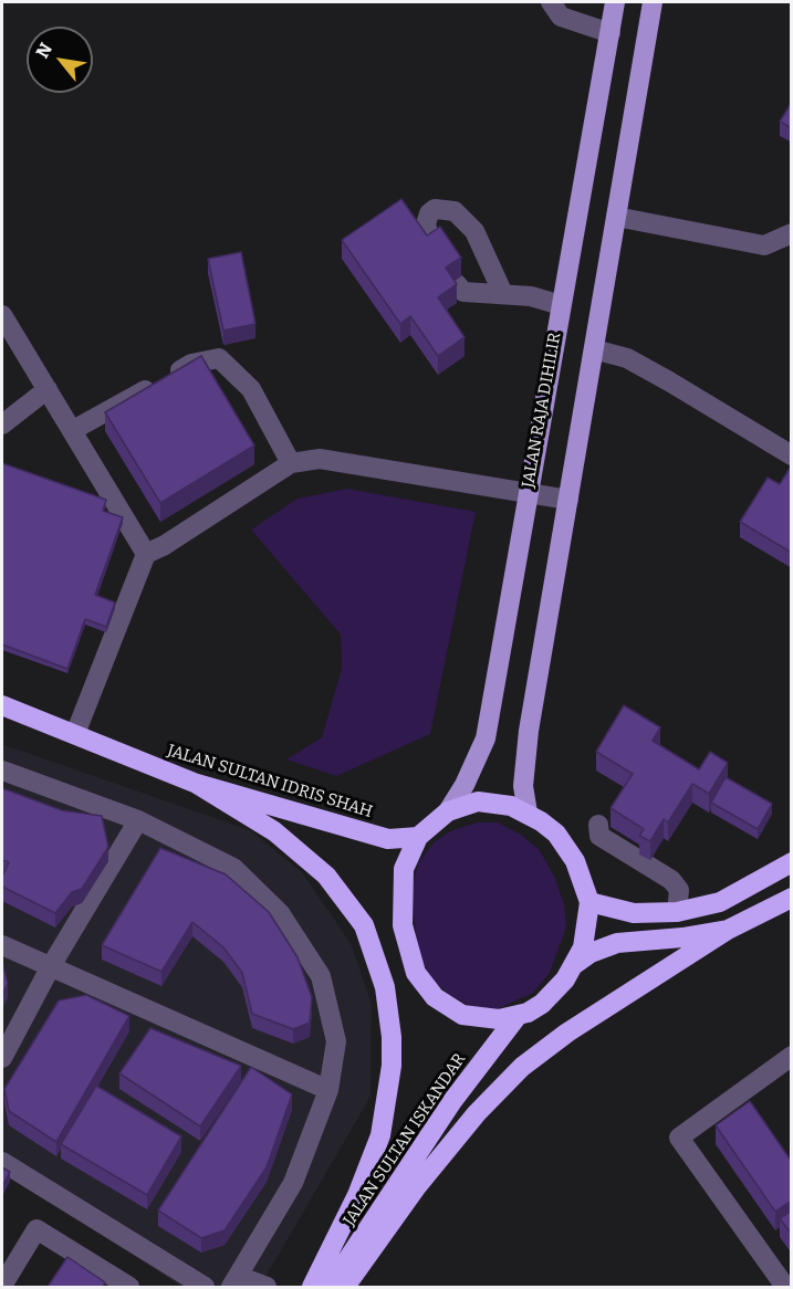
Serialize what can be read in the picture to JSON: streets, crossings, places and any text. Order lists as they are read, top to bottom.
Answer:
{
  "streets": {
    "highway": ["JALAN SULTAN IDRIS SHAH", "JALAN SULTAN ISKANDAR"],
    "main road": ["JALAN RAJA DIHILIR"]
  },
  "crossings": [
    ["JALAN RAJA DIHILIR", "JALAN SULTAN IDRIS SHAH"],
    ["JALAN RAJA DIHILIR", "JALAN SULTAN ISKANDAR"],
    ["JALAN SULTAN IDRIS SHAH", "JALAN SULTAN ISKANDAR"]
  ],
  "north": "top left"
}
